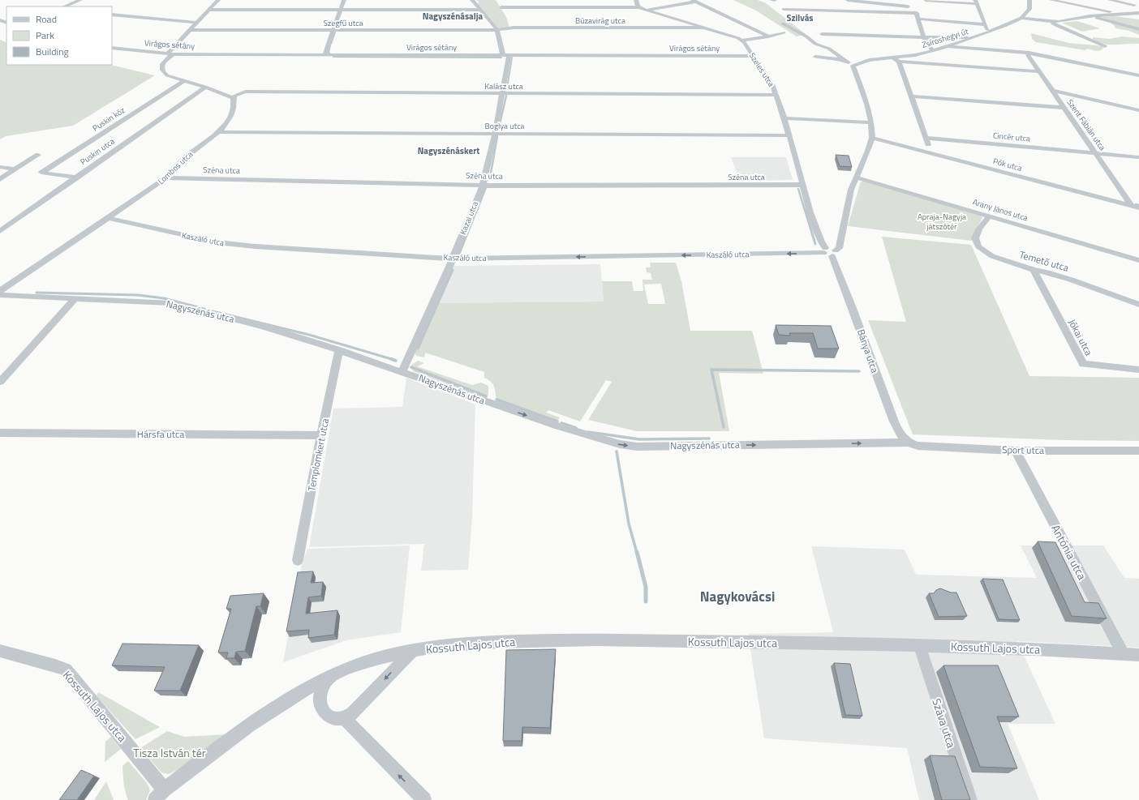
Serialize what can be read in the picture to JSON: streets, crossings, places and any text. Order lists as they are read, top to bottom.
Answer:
{
  "streets": {
    "street": [
      "Búzavirág utca",
      "Szegfű utca",
      "Zsíroshegyi út",
      "Virágos sétány",
      "Szeles utca",
      "Kalász utca",
      "Puskin köz",
      "Szent Fábián utca",
      "Boglya utca",
      "Cincér utca",
      "Puskin utca",
      "Pók utca",
      "Lombos utca",
      "Széna utca",
      "Arany János utca",
      "Kazal utca",
      "Kaszáló utca",
      "Temető utca",
      "Nagyszénás utca",
      "Jókai utca",
      "Bánya utca",
      "Hársfa utca",
      "Sport utca",
      "Templomkert utca",
      "Antónia utca",
      "Kossuth Lajos utca",
      "Száva utca"
    ]
  },
  "crossings": [
    ["Búzavirág utca", "Szegfű utca"],
    ["Virágos sétány", "Szeles utca"],
    ["Virágos sétány", "Kazal utca"],
    ["Szeles utca", "Kalász utca"],
    ["Szeles utca", "Boglya utca"],
    ["Szeles utca", "Széna utca"],
    ["Szeles utca", "Kaszáló utca"],
    ["Szeles utca", "Bánya utca"],
    ["Kalász utca", "Lombos utca"],
    ["Kalász utca", "Kazal utca"],
    ["Puskin köz", "Puskin utca"],
    ["Szent Fábián utca", "Cincér utca"],
    ["Szent Fábián utca", "Pók utca"],
    ["Boglya utca", "Lombos utca"],
    ["Boglya utca", "Kazal utca"],
    ["Lombos utca", "Széna utca"],
    ["Lombos utca", "Kaszáló utca"],
    ["Széna utca", "Kazal utca"],
    ["Arany János utca", "Temető utca"],
    ["Kazal utca", "Kaszáló utca"],
    ["Kazal utca", "Nagyszénás utca"],
    ["Kaszáló utca", "Bánya utca"],
    ["Temető utca", "Jókai utca"],
    ["Nagyszénás utca", "Bánya utca"],
    ["Nagyszénás utca", "Sport utca"],
    ["Nagyszénás utca", "Templomkert utca"],
    ["Bánya utca", "Sport utca"],
    ["Hársfa utca", "Templomkert utca"],
    ["Sport utca", "Antónia utca"],
    ["Antónia utca", "Kossuth Lajos utca"],
    ["Kossuth Lajos utca", "Száva utca"]
  ],
  "one_way": ["Kaszáló utca", "Nagyszénás utca"],
  "districts": [
    "Nagyszénásalja",
    "Szilvás",
    "Nagyszénáskert",
    "Nagykovácsi"
  ],
  "parks": ["Apraja-Nagyja játszótér", "Tisza István tér"],
  "legend": ["Road", "Park", "Building"]
}
